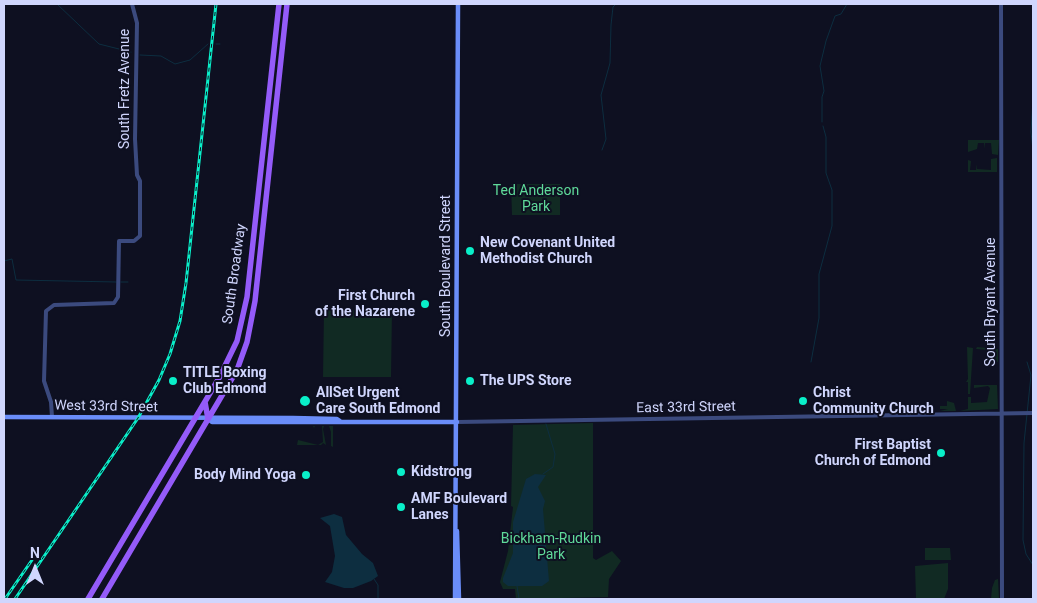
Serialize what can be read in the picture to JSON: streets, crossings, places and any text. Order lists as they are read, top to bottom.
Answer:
{
  "streets": {
    "main road": [
      "South Boulevard Street",
      "South Broadway",
      "West 33rd Street",
      "East 33rd Street"
    ],
    "street": ["South Fretz Avenue", "South Bryant Avenue"]
  },
  "crossings": [
    ["South Fretz Avenue", "West 33rd Street"],
    ["South Boulevard Street", "East 33rd Street"],
    ["South Broadway", "West 33rd Street"],
    ["South Broadway", "East 33rd Street"],
    ["South Bryant Avenue", "East 33rd Street"],
    ["West 33rd Street", "East 33rd Street"]
  ],
  "parks": ["Ted Anderson Park", "Bickham-Rudkin Park"],
  "places": [
    "New Covenant United Methodist Church",
    "First Church of the Nazarene",
    "TITLE Boxing Club Edmond",
    "The UPS Store",
    "AllSet Urgent Care South Edmond",
    "Christ Community Church",
    "First Baptist Church of Edmond",
    "Kidstrong",
    "Body Mind Yoga",
    "AMF Boulevard Lanes"
  ],
  "north": "top"
}
